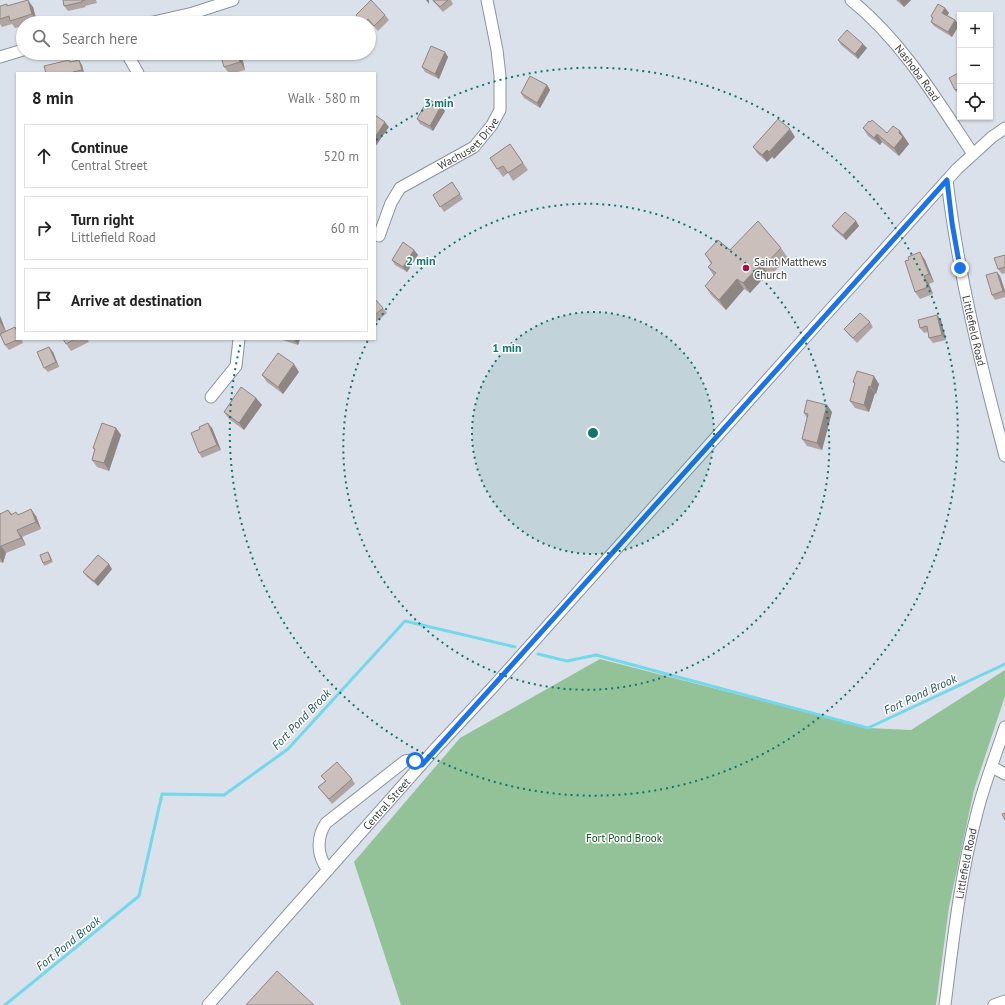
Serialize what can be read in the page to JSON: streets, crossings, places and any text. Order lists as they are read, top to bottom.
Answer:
{
  "streets": {
    "street": [
      "Nashoba Road",
      "Wachusett Drive",
      "Littlefield Road",
      "Central Street"
    ]
  },
  "crossings": [
    ["Nashoba Road", "Central Street"],
    ["Littlefield Road", "Central Street"]
  ],
  "water": ["Fort Pond Brook"],
  "parks": ["Fort Pond Brook"],
  "places": ["Saint Matthews Church"],
  "page": {
    "map_buttons": ["+", "−"],
    "search": "Search here",
    "heading": ["8 min", "Walk · 580 m"],
    "list": [
      ["Continue", "Central Street", "520 m"],
      ["Turn right", "Littlefield Road", "60 m"],
      "Arrive at destination"
    ]
  },
  "rings": ["3 min", "2 min", "1 min"]
}
